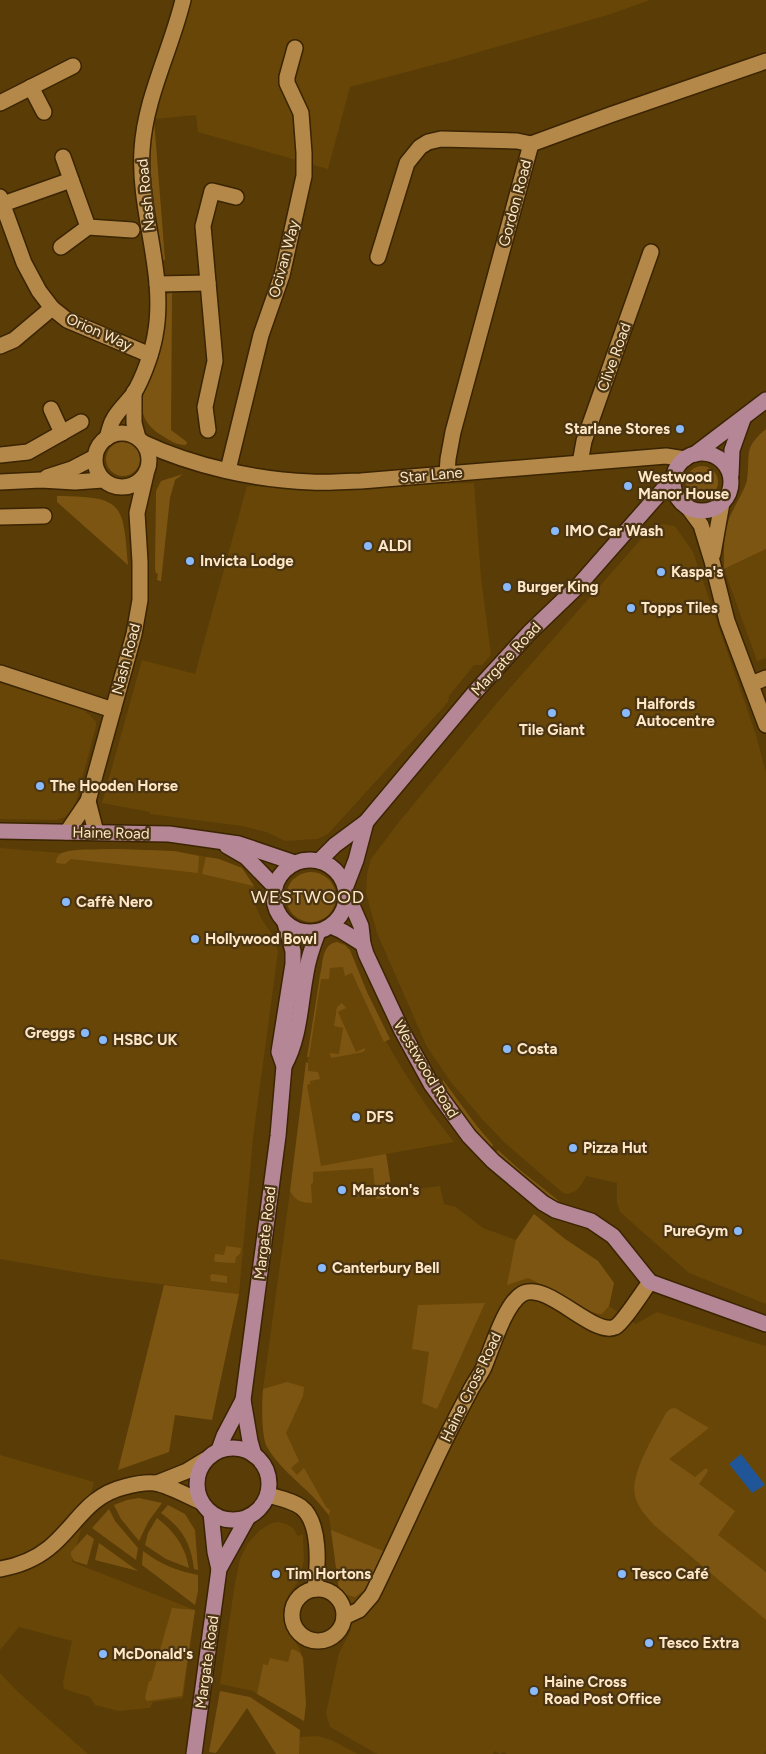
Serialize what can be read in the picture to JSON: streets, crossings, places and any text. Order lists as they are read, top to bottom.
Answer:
{
  "streets": {
    "main road": ["Margate Road", "Haine Road", "Westwood Road"],
    "street": [
      "Nash Road",
      "Gordon Road",
      "Ocivan Way",
      "Orion Way",
      "Clive Road",
      "Star Lane",
      "Haine Cross Road"
    ]
  },
  "crossings": [
    ["Nash Road", "Orion Way"],
    ["Nash Road", "Star Lane"],
    ["Nash Road", "Haine Road"],
    ["Gordon Road", "Star Lane"],
    ["Ocivan Way", "Star Lane"],
    ["Clive Road", "Star Lane"],
    ["Star Lane", "Margate Road"],
    ["Margate Road", "Haine Road"],
    ["Margate Road", "Westwood Road"],
    ["Haine Road", "Westwood Road"],
    ["Westwood Road", "Haine Cross Road"]
  ],
  "districts": ["WESTWOOD"],
  "places": [
    "Starlane Stores",
    "Westwood Manor House",
    "IMO Car Wash",
    "ALDI",
    "Invicta Lodge",
    "Kaspa's",
    "Burger King",
    "Topps Tiles",
    "Tile Giant",
    "Halfords Autocentre",
    "The Hooden Horse",
    "Caffè Nero",
    "Hollywood Bowl",
    "Greggs",
    "HSBC UK",
    "Costa",
    "DFS",
    "Pizza Hut",
    "Marston's",
    "PureGym",
    "Canterbury Bell",
    "Tim Hortons",
    "Tesco Café",
    "Tesco Extra",
    "McDonald's",
    "Haine Cross Road Post Office"
  ]
}
